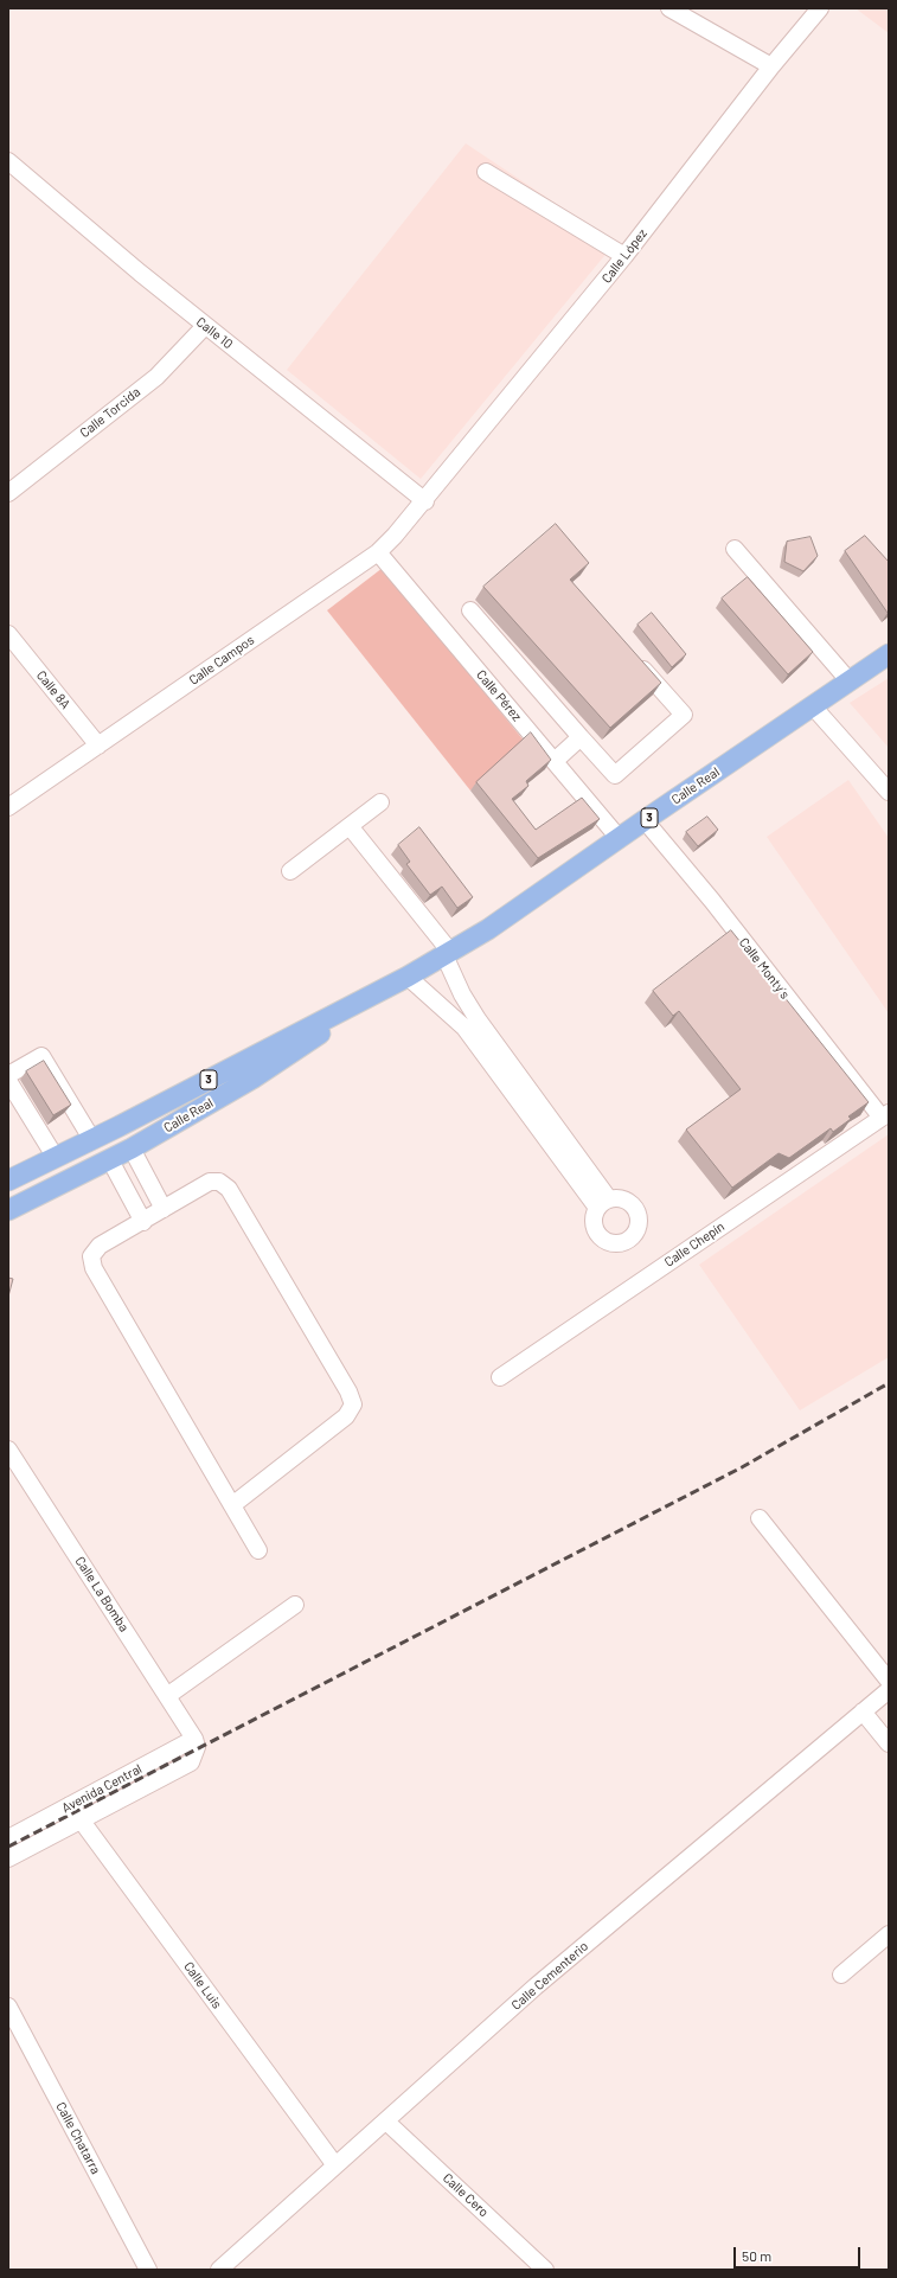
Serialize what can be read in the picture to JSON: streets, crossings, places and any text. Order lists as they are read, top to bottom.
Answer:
{
  "streets": {
    "main road": ["Calle Real", "3"],
    "street": [
      "Calle López",
      "Calle 10",
      "Calle Torcida",
      "Calle Campos",
      "Calle 8A",
      "Calle Pérez",
      "Calle Monty´s",
      "Calle Chepín",
      "Calle La Bomba",
      "Avenida Central",
      "Calle Cementerio",
      "Calle Luis",
      "Calle Chatarra",
      "Calle Cero"
    ]
  },
  "crossings": [
    ["Calle López", "Calle 10"],
    ["Calle López", "Calle Campos"],
    ["Calle 10", "Calle Torcida"],
    ["Calle 10", "Calle Campos"],
    ["Calle Campos", "Calle 8A"],
    ["Calle Campos", "Calle Pérez"],
    ["Calle Pérez", "Calle Real"],
    ["Calle Real", "Calle Monty´s"],
    ["Calle Monty´s", "Calle Chepín"],
    ["Calle La Bomba", "Avenida Central"],
    ["Avenida Central", "Calle Luis"],
    ["Calle Cementerio", "Calle Luis"],
    ["Calle Cementerio", "Calle Cero"]
  ],
  "scale_bar": "50 m"
}
